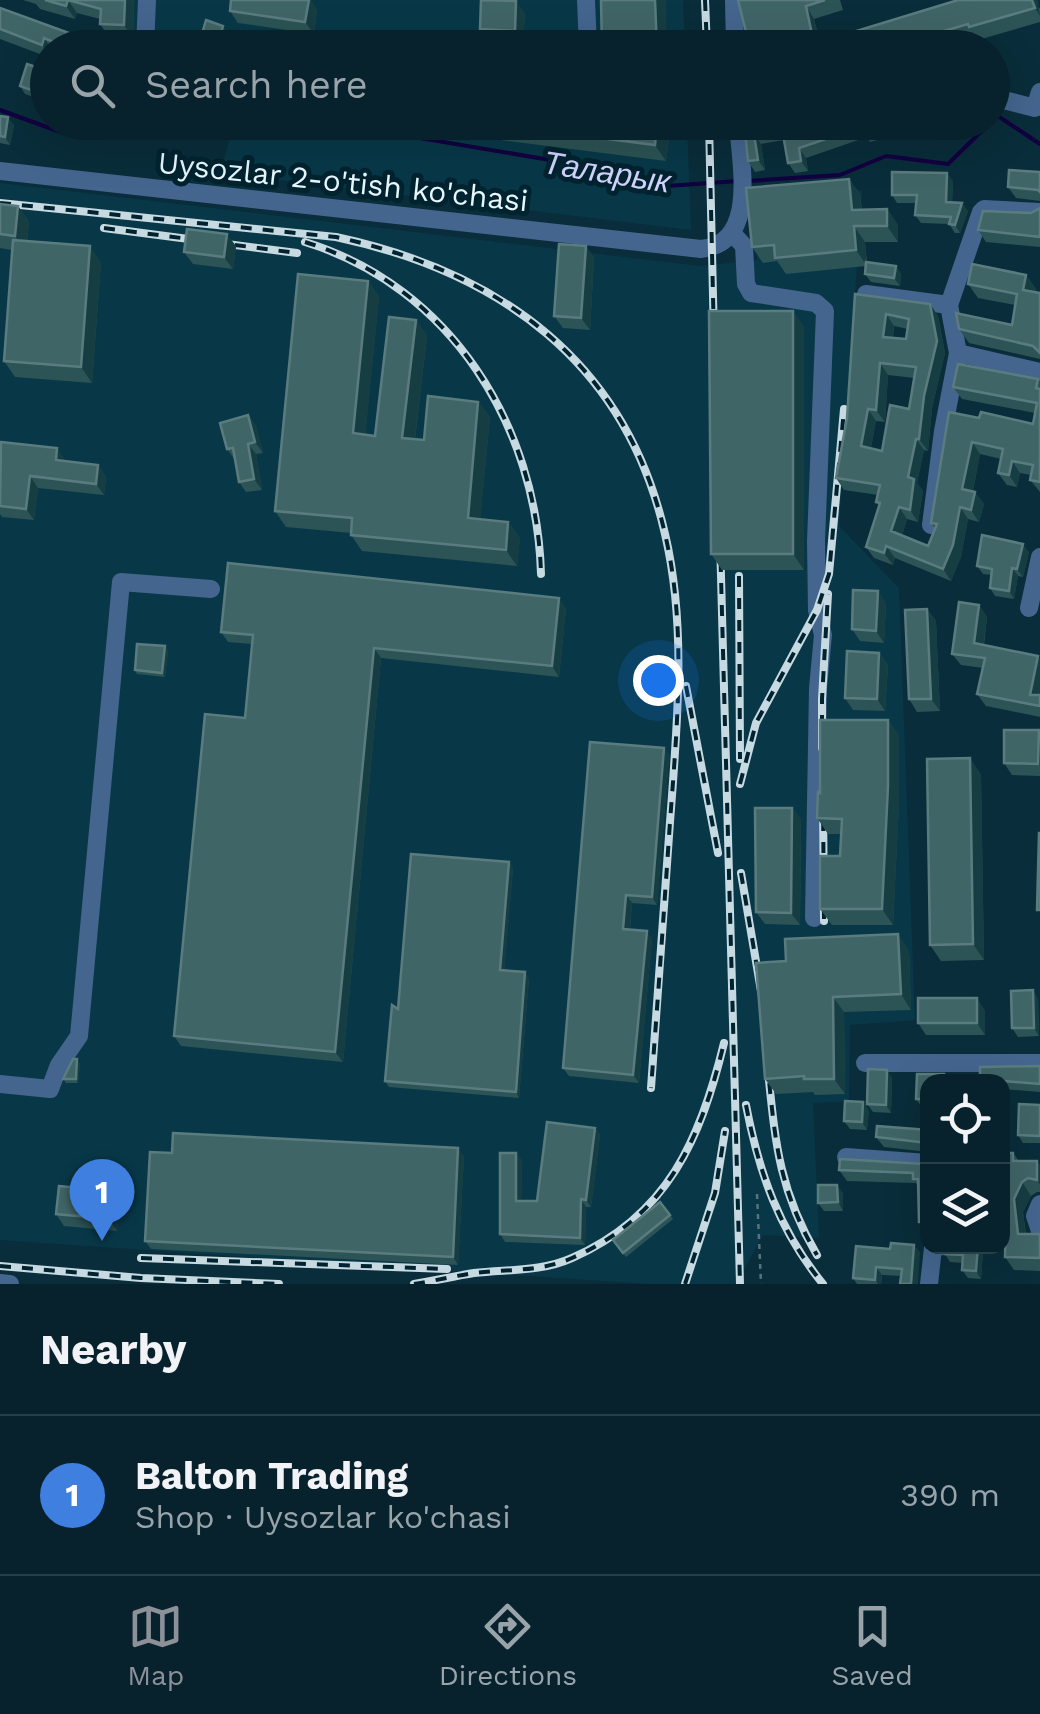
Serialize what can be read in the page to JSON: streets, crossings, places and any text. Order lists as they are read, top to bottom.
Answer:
{
  "streets": {
    "street": ["Uysozlar 2-o'tish ko'chasi"]
  },
  "water": ["Таларык"],
  "page": {
    "search": "Search here",
    "pins": "1",
    "heading": "Nearby",
    "list": [
      {
        "mark": "1",
        "name": "Balton Trading",
        "note": "Shop · Uysozlar ko'chasi",
        "value": "390 m"
      }
    ],
    "nav": ["Map", "Directions", "Saved"]
  }
}
